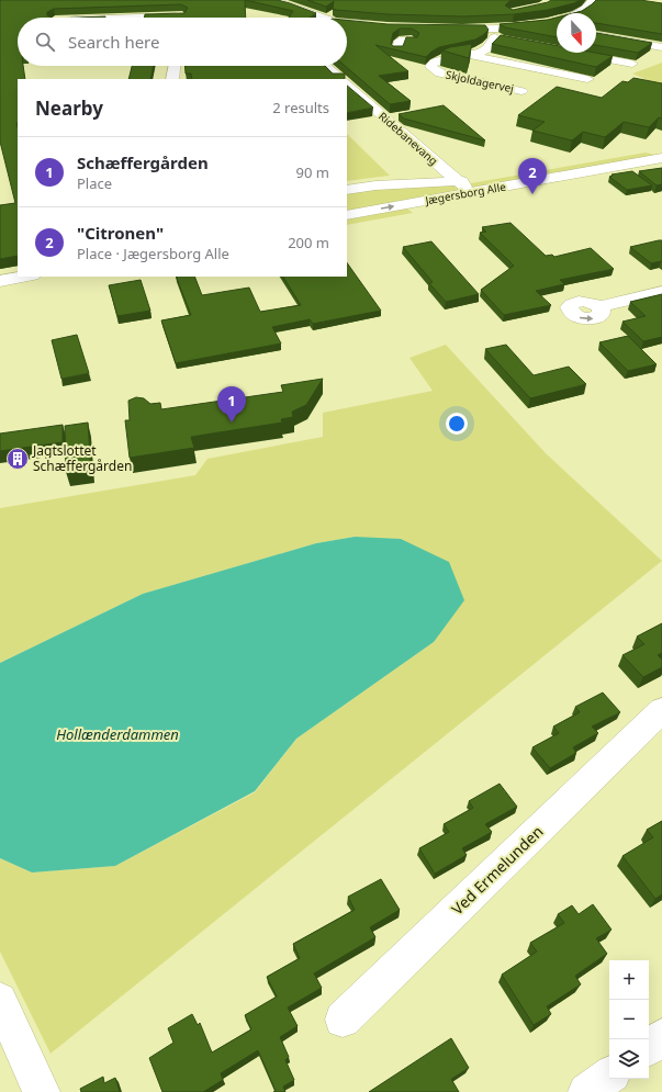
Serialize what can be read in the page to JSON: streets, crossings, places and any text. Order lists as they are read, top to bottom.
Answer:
{
  "streets": {
    "street": [
      "Skjoldagervej",
      "Ridebanevang",
      "Jægersborg Alle",
      "Ved Ermelunden"
    ]
  },
  "crossings": [
    ["Ridebanevang", "Jægersborg Alle"]
  ],
  "water": ["Hollænderdammen"],
  "places": {
    "building": ["Jagtslottet Schæffergården"]
  },
  "north": "bottom",
  "page": {
    "search": "Search here",
    "heading": ["Nearby", "2 results"],
    "list": [
      {
        "mark": "1",
        "name": "Schæffergården",
        "note": "Place",
        "value": "90 m"
      },
      {
        "mark": "2",
        "name": "\"Citronen\"",
        "note": "Place · Jægersborg Alle",
        "value": "200 m"
      }
    ],
    "pins": ["2", "1"],
    "map_buttons": ["+", "−"]
  }
}
